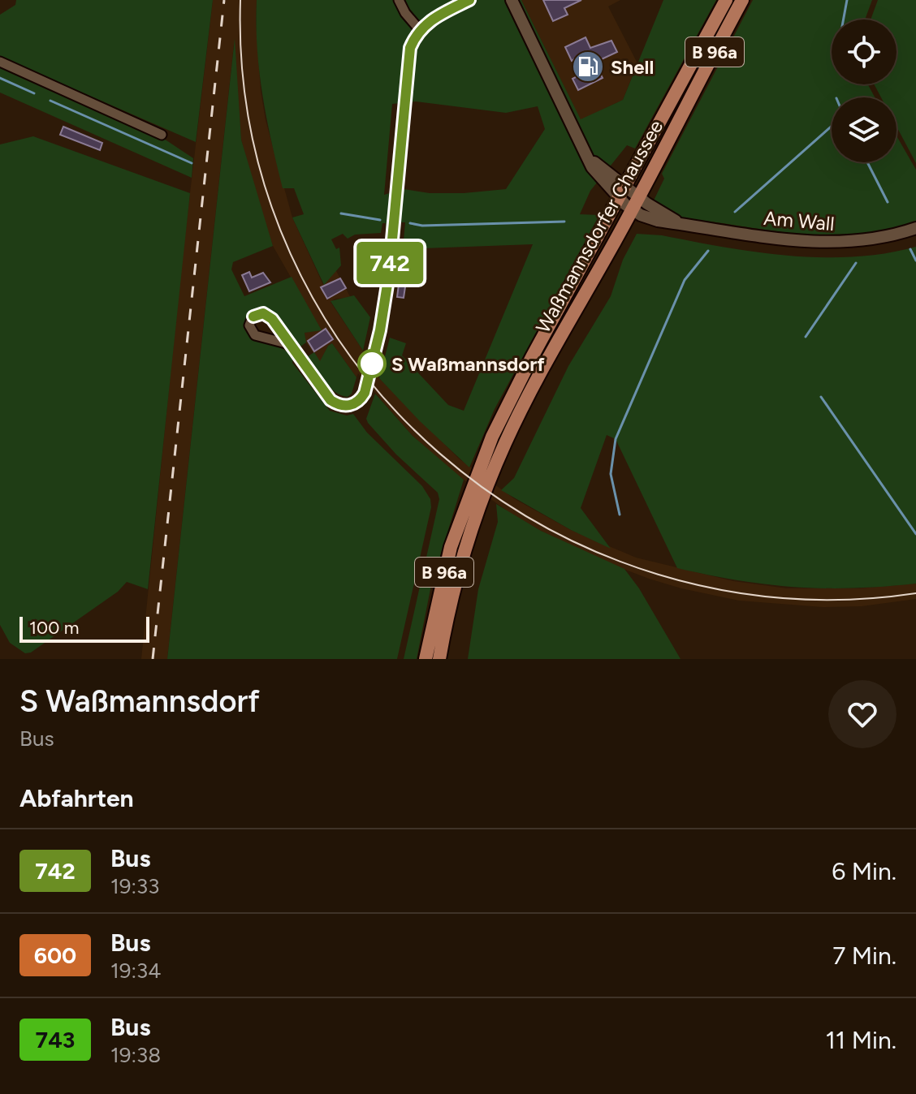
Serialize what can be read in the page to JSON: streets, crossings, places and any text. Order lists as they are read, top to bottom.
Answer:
{
  "streets": {
    "main road": ["B 96a", "Waßmannsdorfer Chaussee"],
    "street": ["Am Wall"]
  },
  "crossings": [
    ["Am Wall", "Waßmannsdorfer Chaussee"]
  ],
  "places": {
    "fuel station": ["Shell"],
    "other": ["S Waßmannsdorf"]
  },
  "lines": ["bus line 742"],
  "scale_bar": "100 m",
  "page": {
    "on_map": "742",
    "scale": "100 m",
    "heading": [
      ["S Waßmannsdorf", "Bus"],
      "Abfahrten"
    ],
    "list": [
      {
        "mark": "742",
        "name": "Bus",
        "note": "19:33",
        "value": "6 Min."
      },
      {
        "mark": "600",
        "name": "Bus",
        "note": "19:34",
        "value": "7 Min."
      },
      {
        "mark": "743",
        "name": "Bus",
        "note": "19:38",
        "value": "11 Min."
      }
    ]
  }
}
